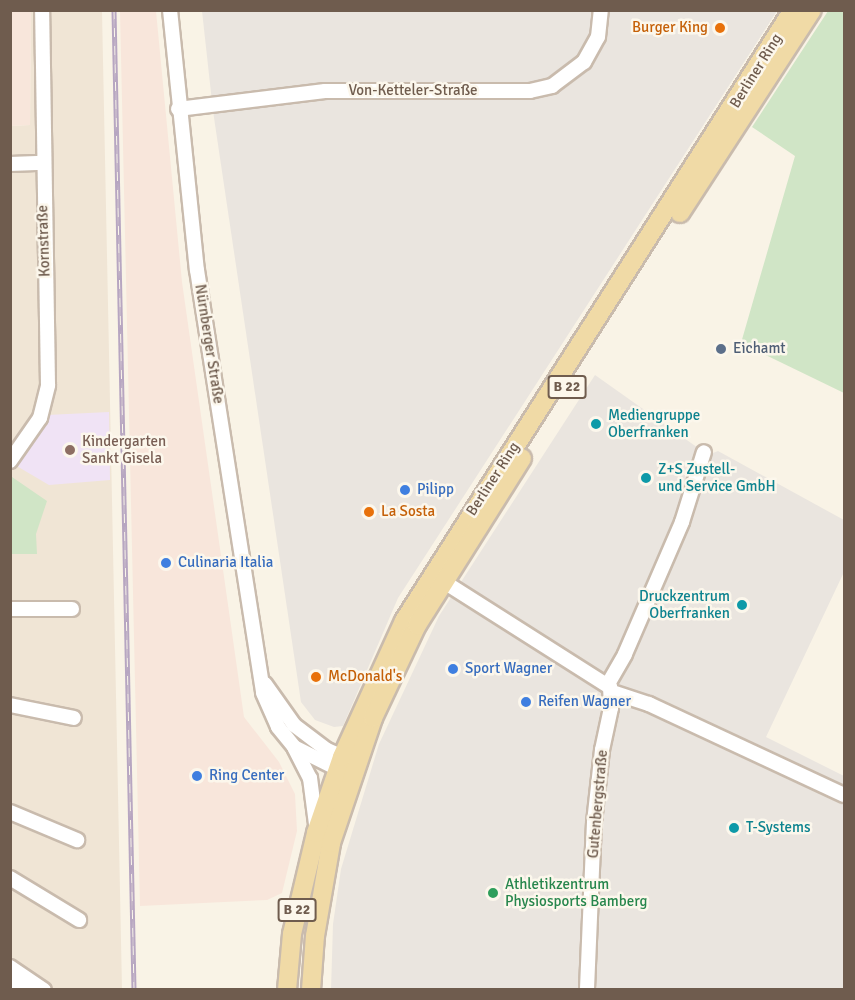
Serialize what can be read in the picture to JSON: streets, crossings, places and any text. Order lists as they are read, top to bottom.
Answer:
{
  "streets": {
    "main road": ["Berliner Ring", "B 22"],
    "street": [
      "Von-Ketteler-Straße",
      "Kornstraße",
      "Nürnberger Straße",
      "Gutenbergstraße"
    ]
  },
  "crossings": [
    ["Berliner Ring", "Nürnberger Straße"],
    ["Von-Ketteler-Straße", "Nürnberger Straße"]
  ],
  "places": [
    "Burger King",
    "Eichamt",
    "Mediengruppe Oberfranken",
    "Kindergarten Sankt Gisela",
    "Z+S Zustell- und Service GmbH",
    "Pilipp",
    "La Sosta",
    "Culinaria Italia",
    "Druckzentrum Oberfranken",
    "Sport Wagner",
    "McDonald's",
    "Reifen Wagner",
    "Ring Center",
    "T-Systems",
    "Athletikzentrum Physiosports Bamberg"
  ]
}
